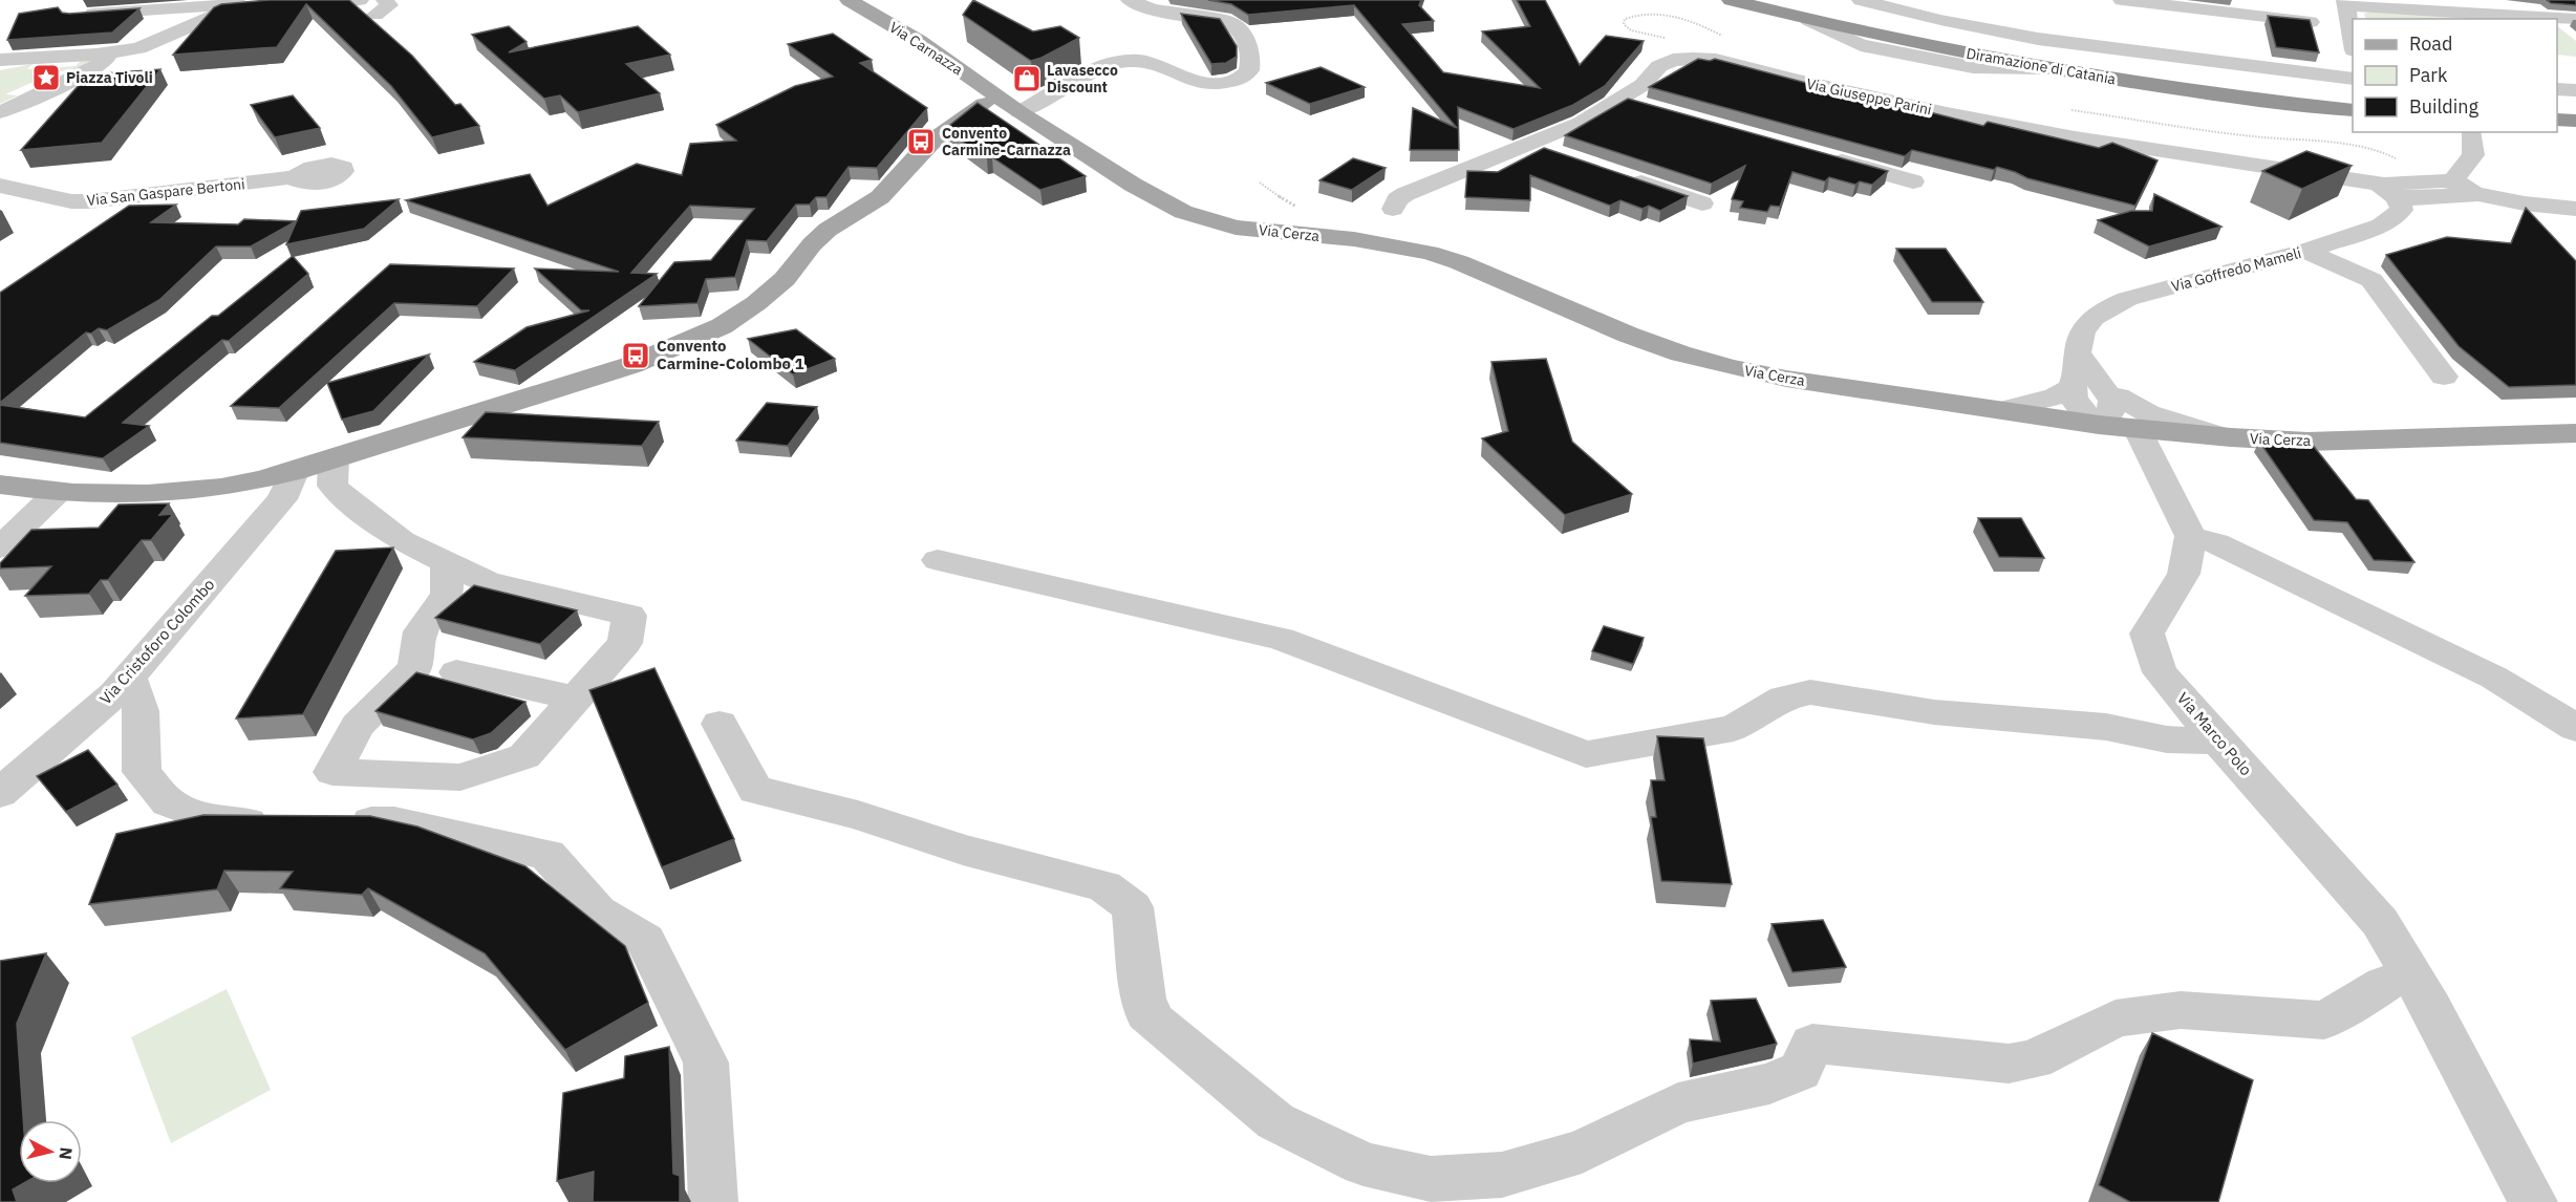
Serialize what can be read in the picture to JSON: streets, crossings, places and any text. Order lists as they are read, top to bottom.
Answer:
{
  "streets": {
    "highway": ["Diramazione di Catania"],
    "main road": ["Via Carnazza", "Via Cerza"],
    "street": [
      "Via Giuseppe Parini",
      "Via San Gaspare Bertoni",
      "Via Goffredo Mameli",
      "Via Cristoforo Colombo",
      "Via Marco Polo"
    ]
  },
  "crossings": [
    ["Via Carnazza", "Via Cerza"],
    ["Via Giuseppe Parini", "Via Goffredo Mameli"]
  ],
  "places": {
    "place": ["Piazza Tivoli"],
    "shop": ["Lavasecco Discount"],
    "bus stop": ["Convento Carmine-Carnazza", "Convento Carmine-Colombo 1"]
  },
  "legend": ["Road", "Park", "Building"],
  "north": "right"
}
